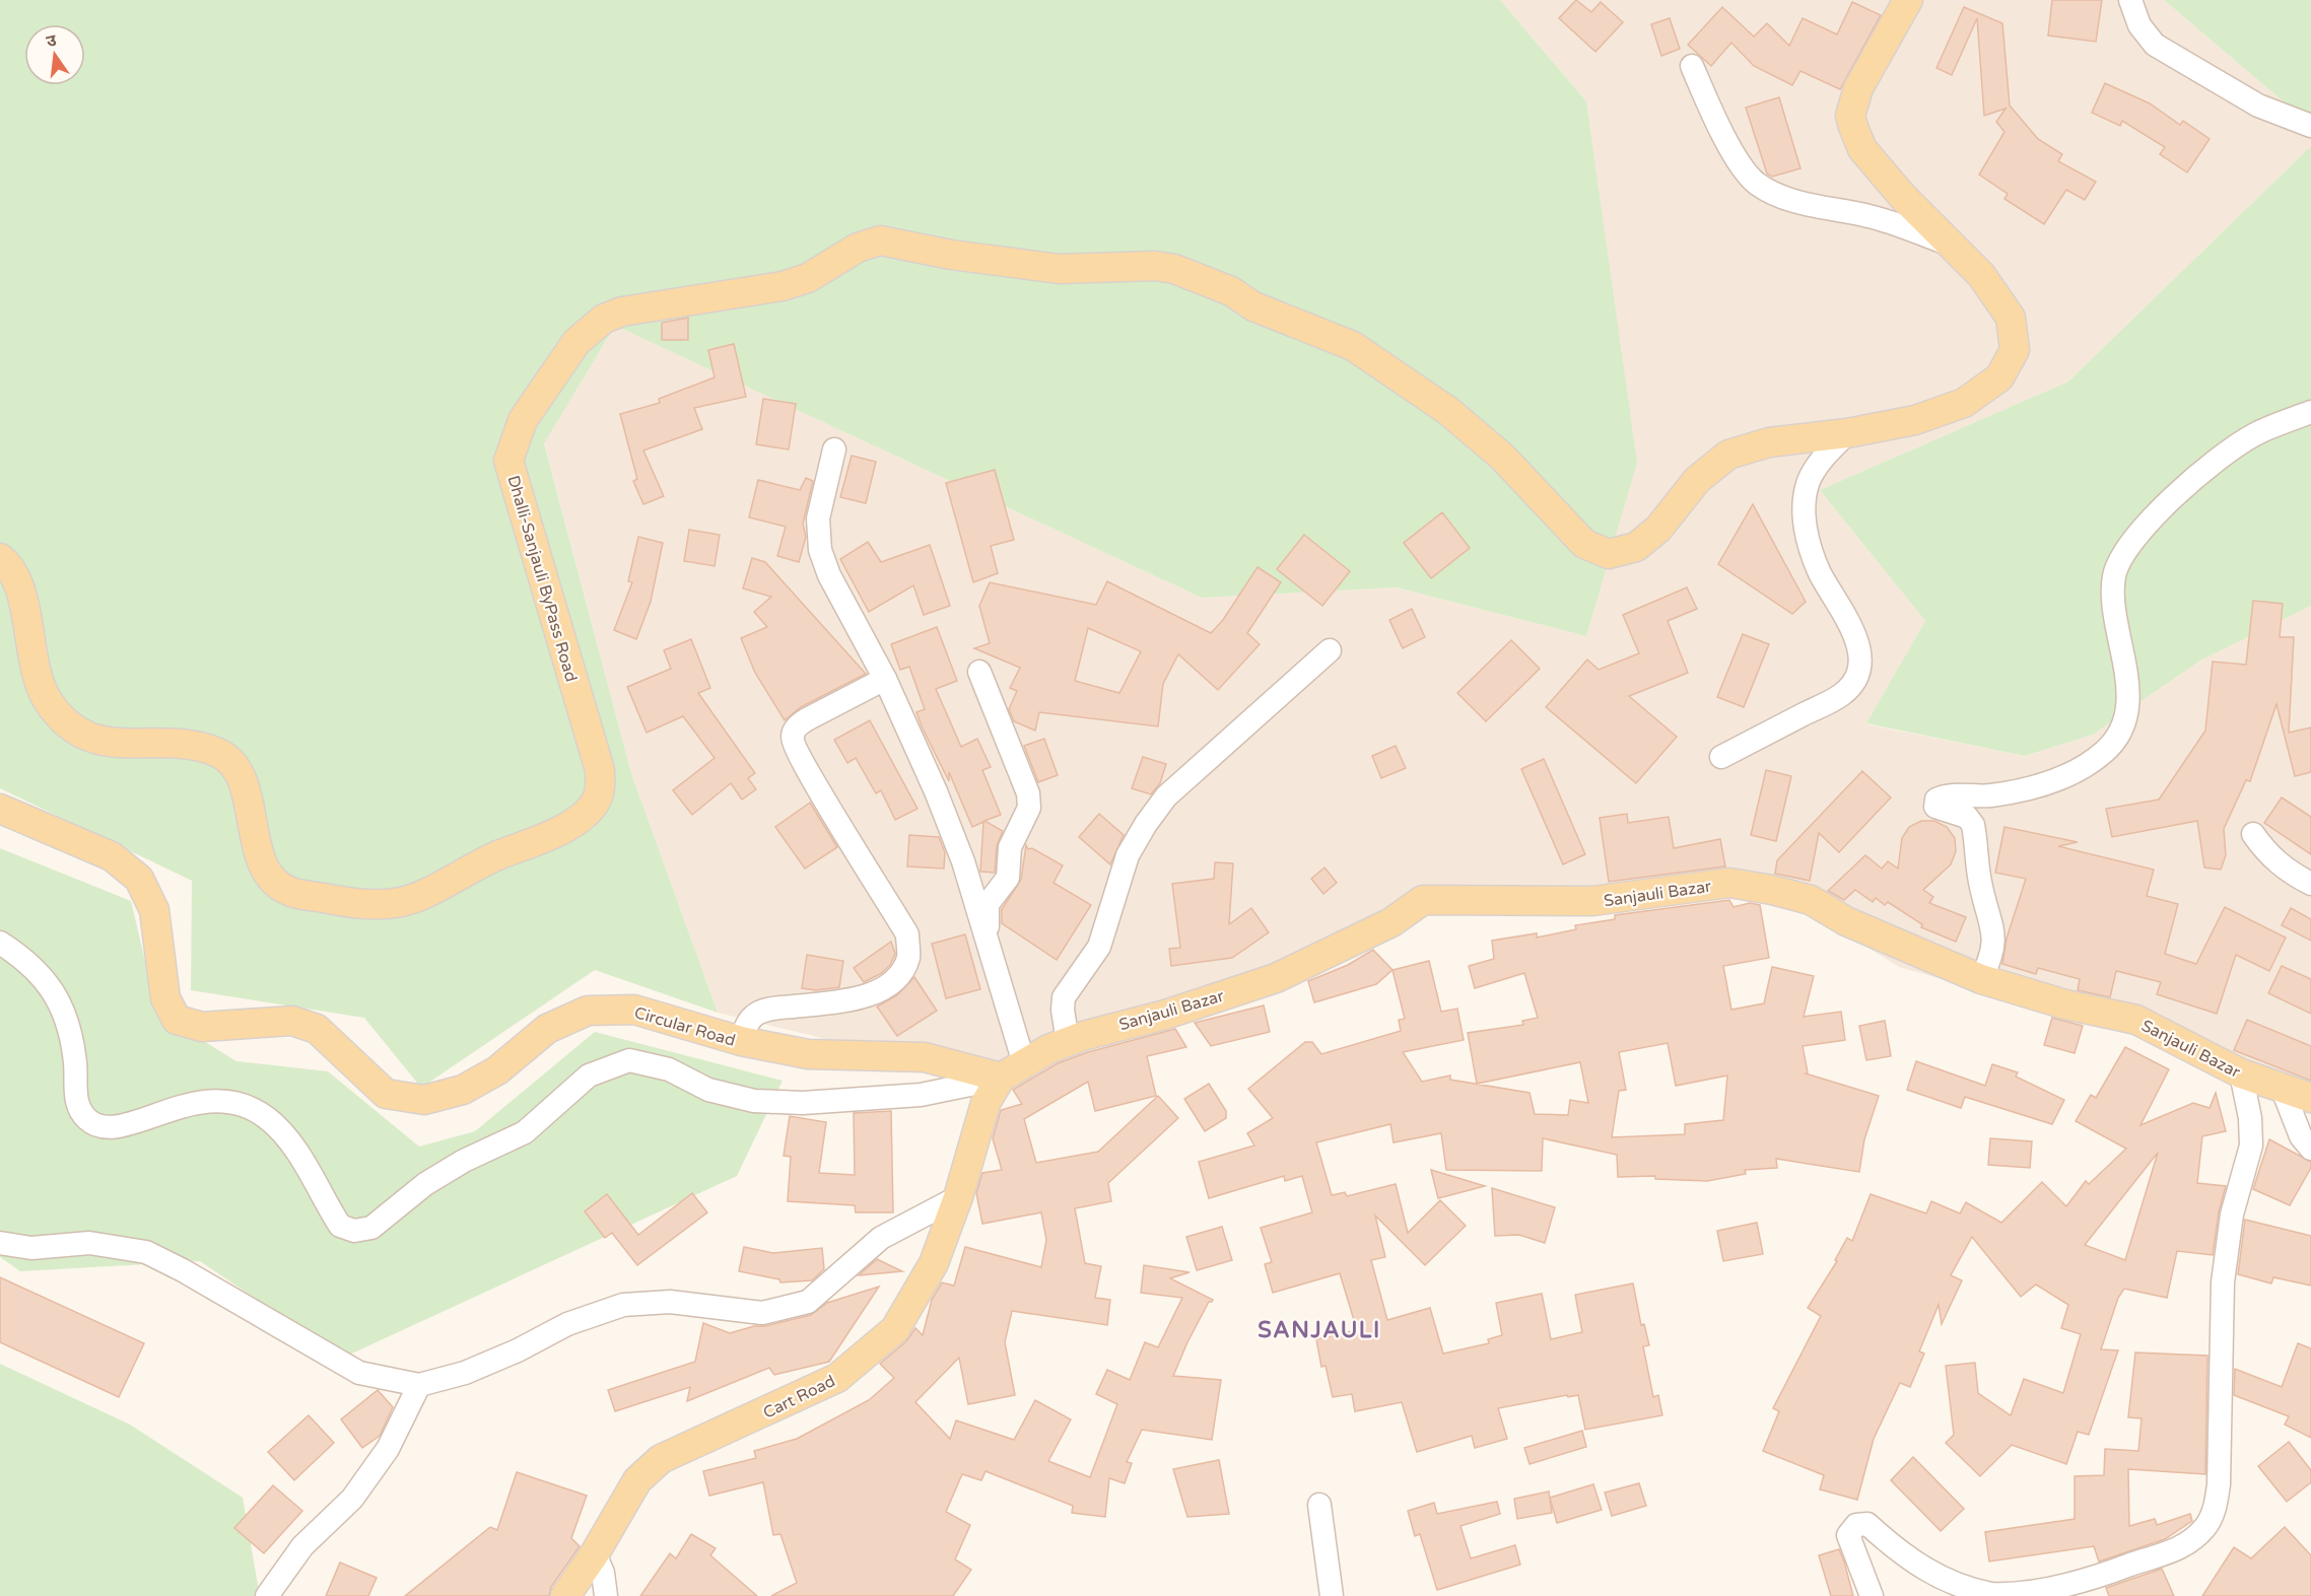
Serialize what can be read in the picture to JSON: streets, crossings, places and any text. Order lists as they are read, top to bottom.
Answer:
{
  "streets": {
    "main road": [
      "Dhalli-Sanjauli ByPass Road",
      "Sanjauli Bazar",
      "Circular Road",
      "Cart Road"
    ]
  },
  "crossings": [
    ["Sanjauli Bazar", "Circular Road"],
    ["Sanjauli Bazar", "Cart Road"],
    ["Circular Road", "Cart Road"]
  ],
  "districts": ["SANJAULI"],
  "north": "top"
}
